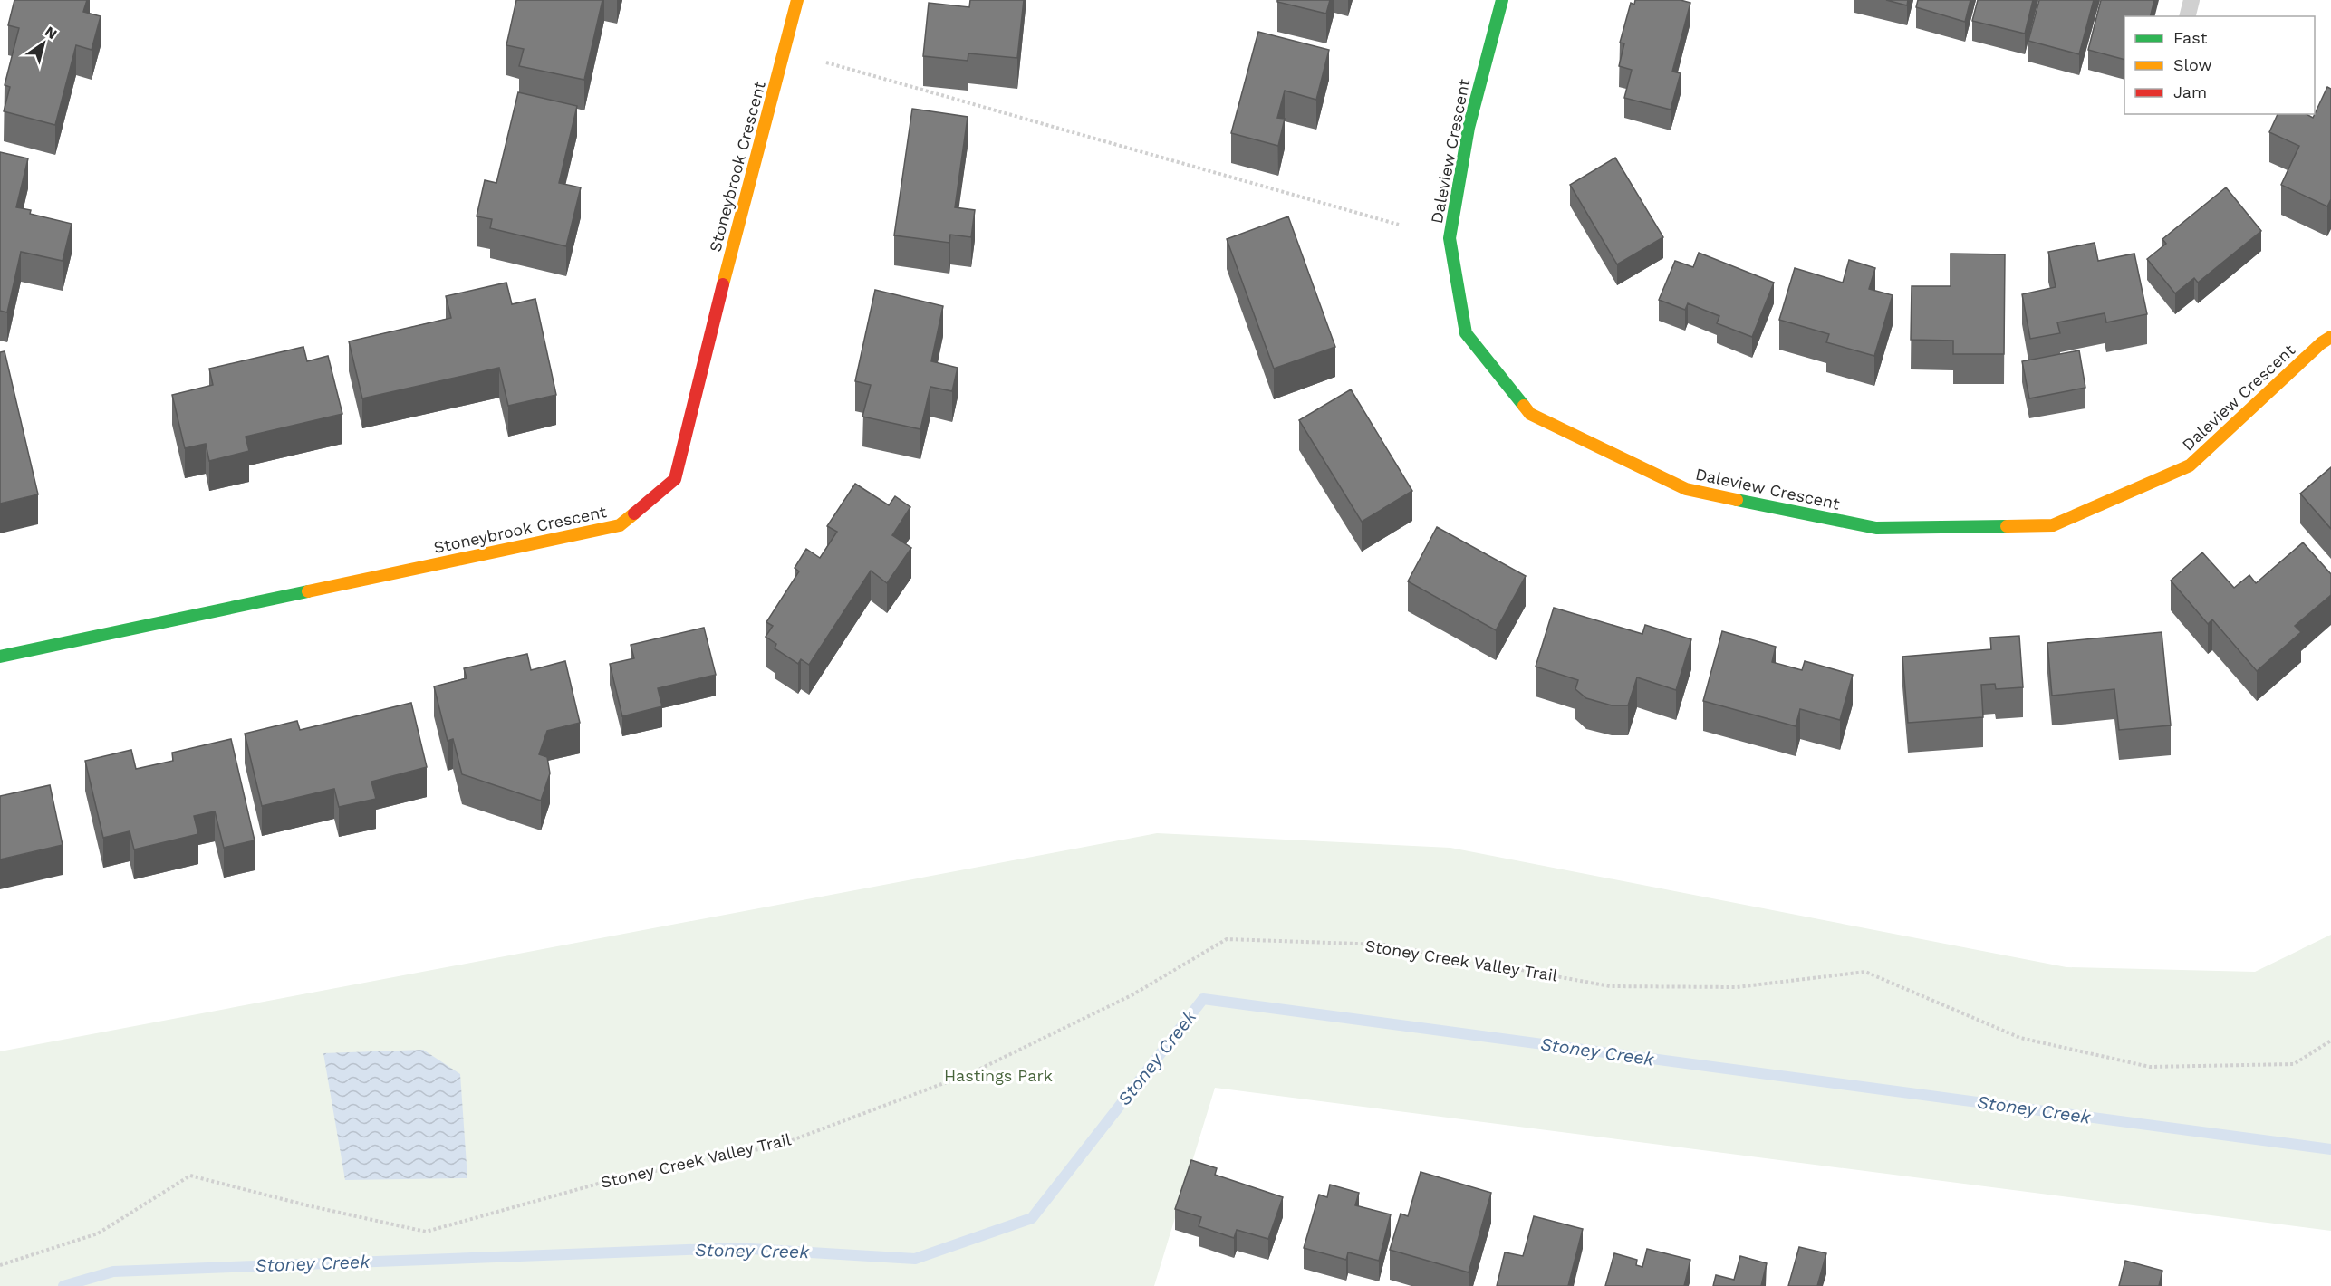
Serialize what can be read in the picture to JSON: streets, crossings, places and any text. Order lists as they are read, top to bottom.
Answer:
{
  "streets": {
    "street": ["Daleview Crescent", "Stoneybrook Crescent"],
    "path": ["Stoney Creek Valley Trail"]
  },
  "water": ["Stoney Creek"],
  "parks": ["Hastings Park"],
  "legend": ["Fast", "Slow", "Jam"],
  "north": "top right"
}
